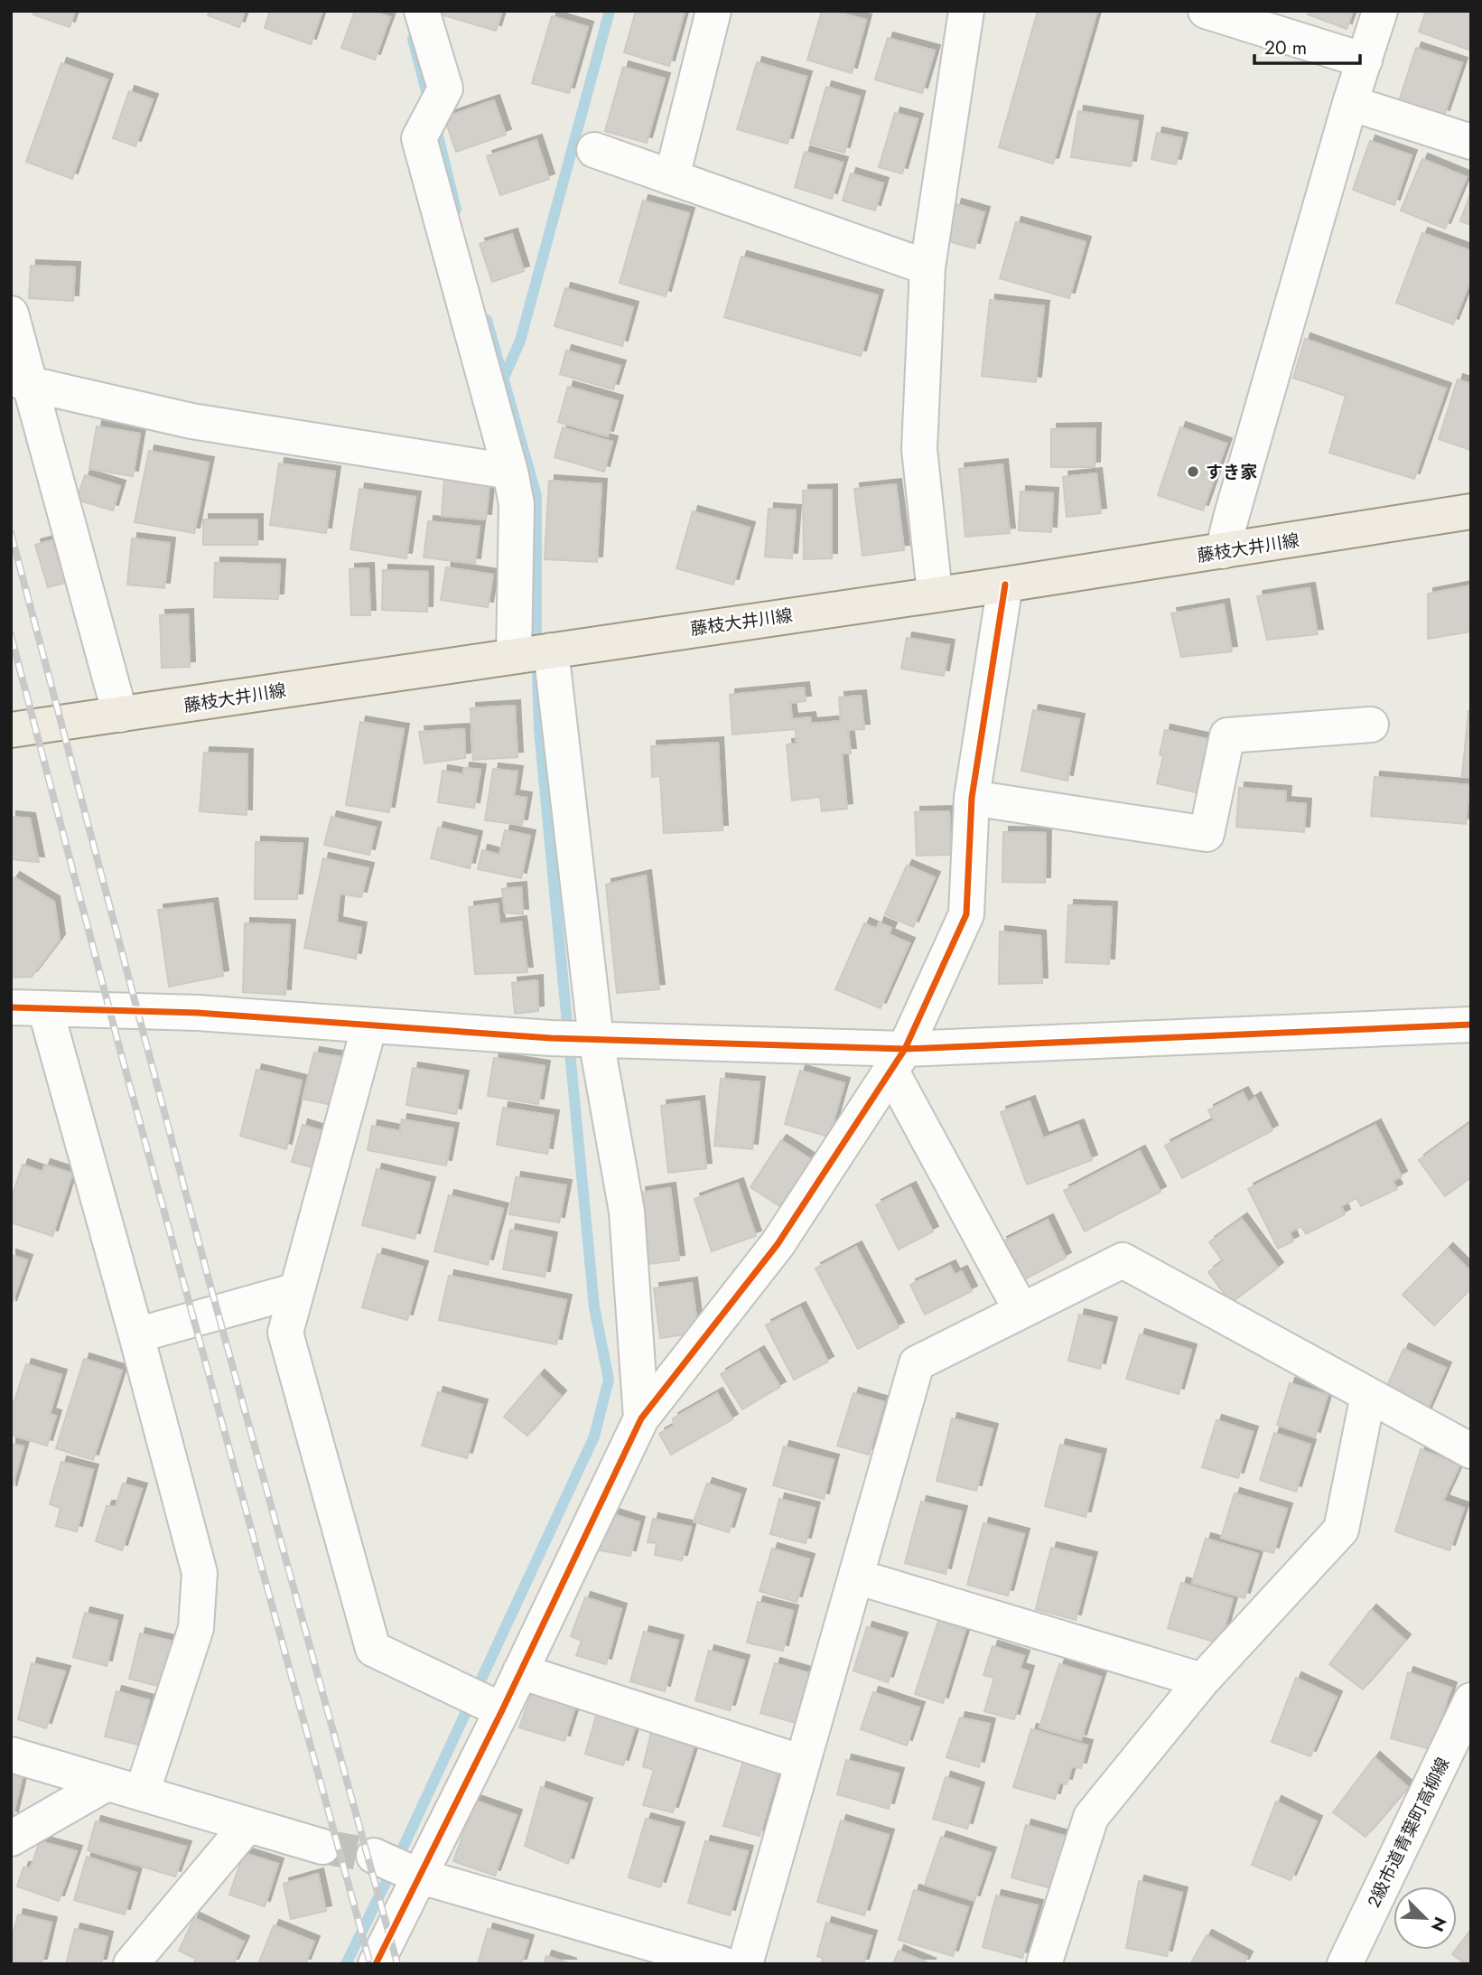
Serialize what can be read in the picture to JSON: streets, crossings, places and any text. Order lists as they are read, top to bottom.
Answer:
{
  "streets": {
    "main road": ["藤枝大井川線"],
    "street": ["2級市道青葉町高柳線"]
  },
  "places": ["すき家"],
  "scale_bar": "20 m",
  "north": "bottom right"
}
